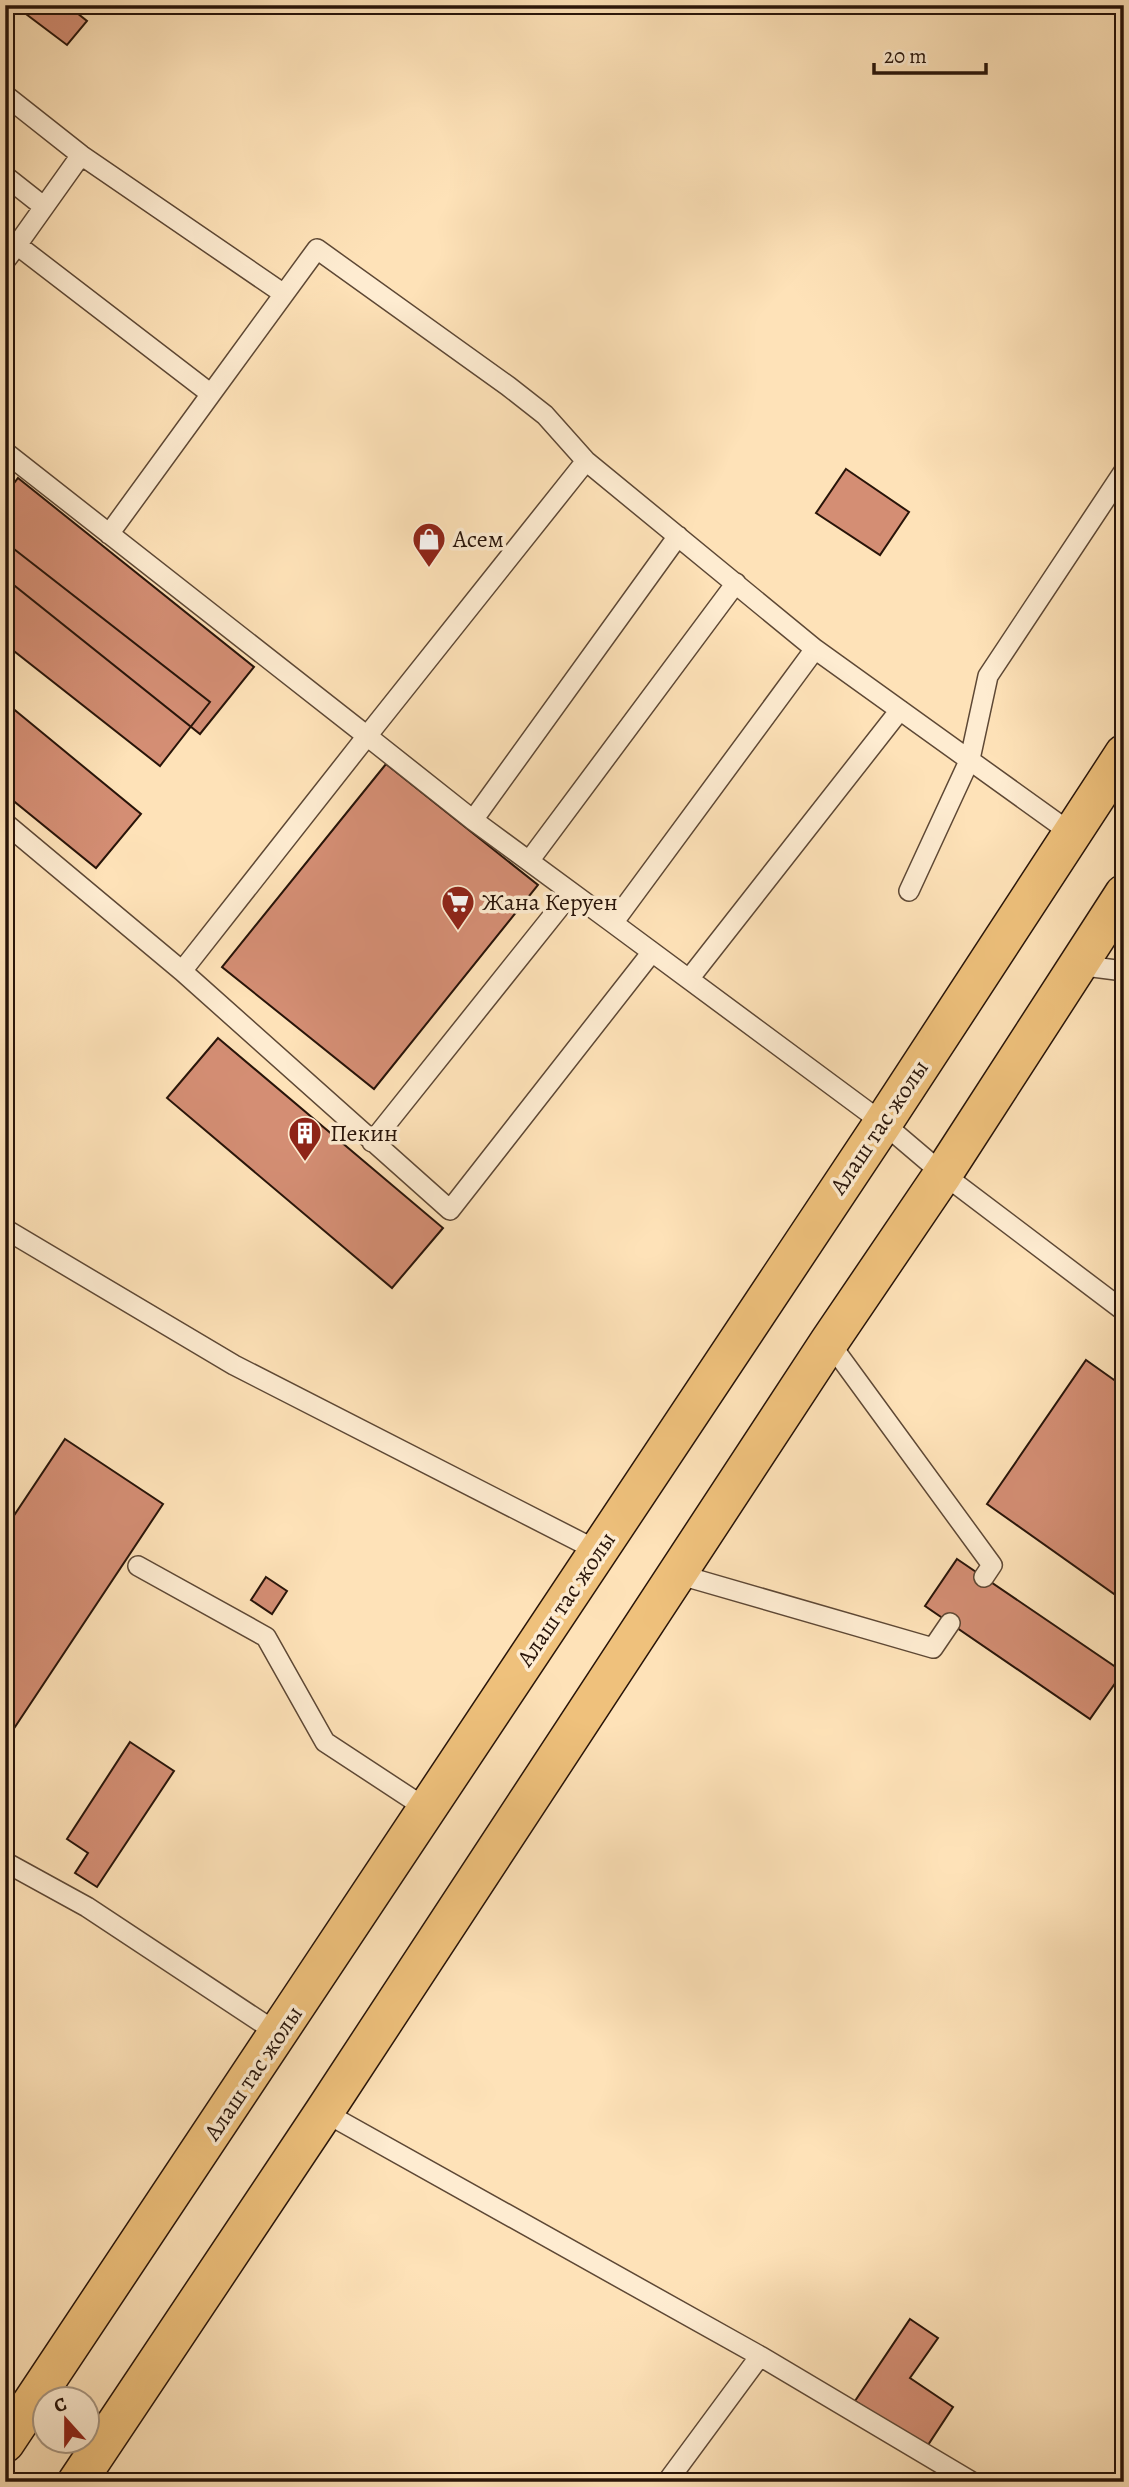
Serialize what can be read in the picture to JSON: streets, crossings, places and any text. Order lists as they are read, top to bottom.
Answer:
{
  "streets": {
    "main road": ["Алаш тас жолы"]
  },
  "places": {
    "shop": ["Асем"],
    "supermarket": ["Жана Керуен"],
    "building": ["Пекин"]
  },
  "scale_bar": "20 m",
  "north": "top"
}
